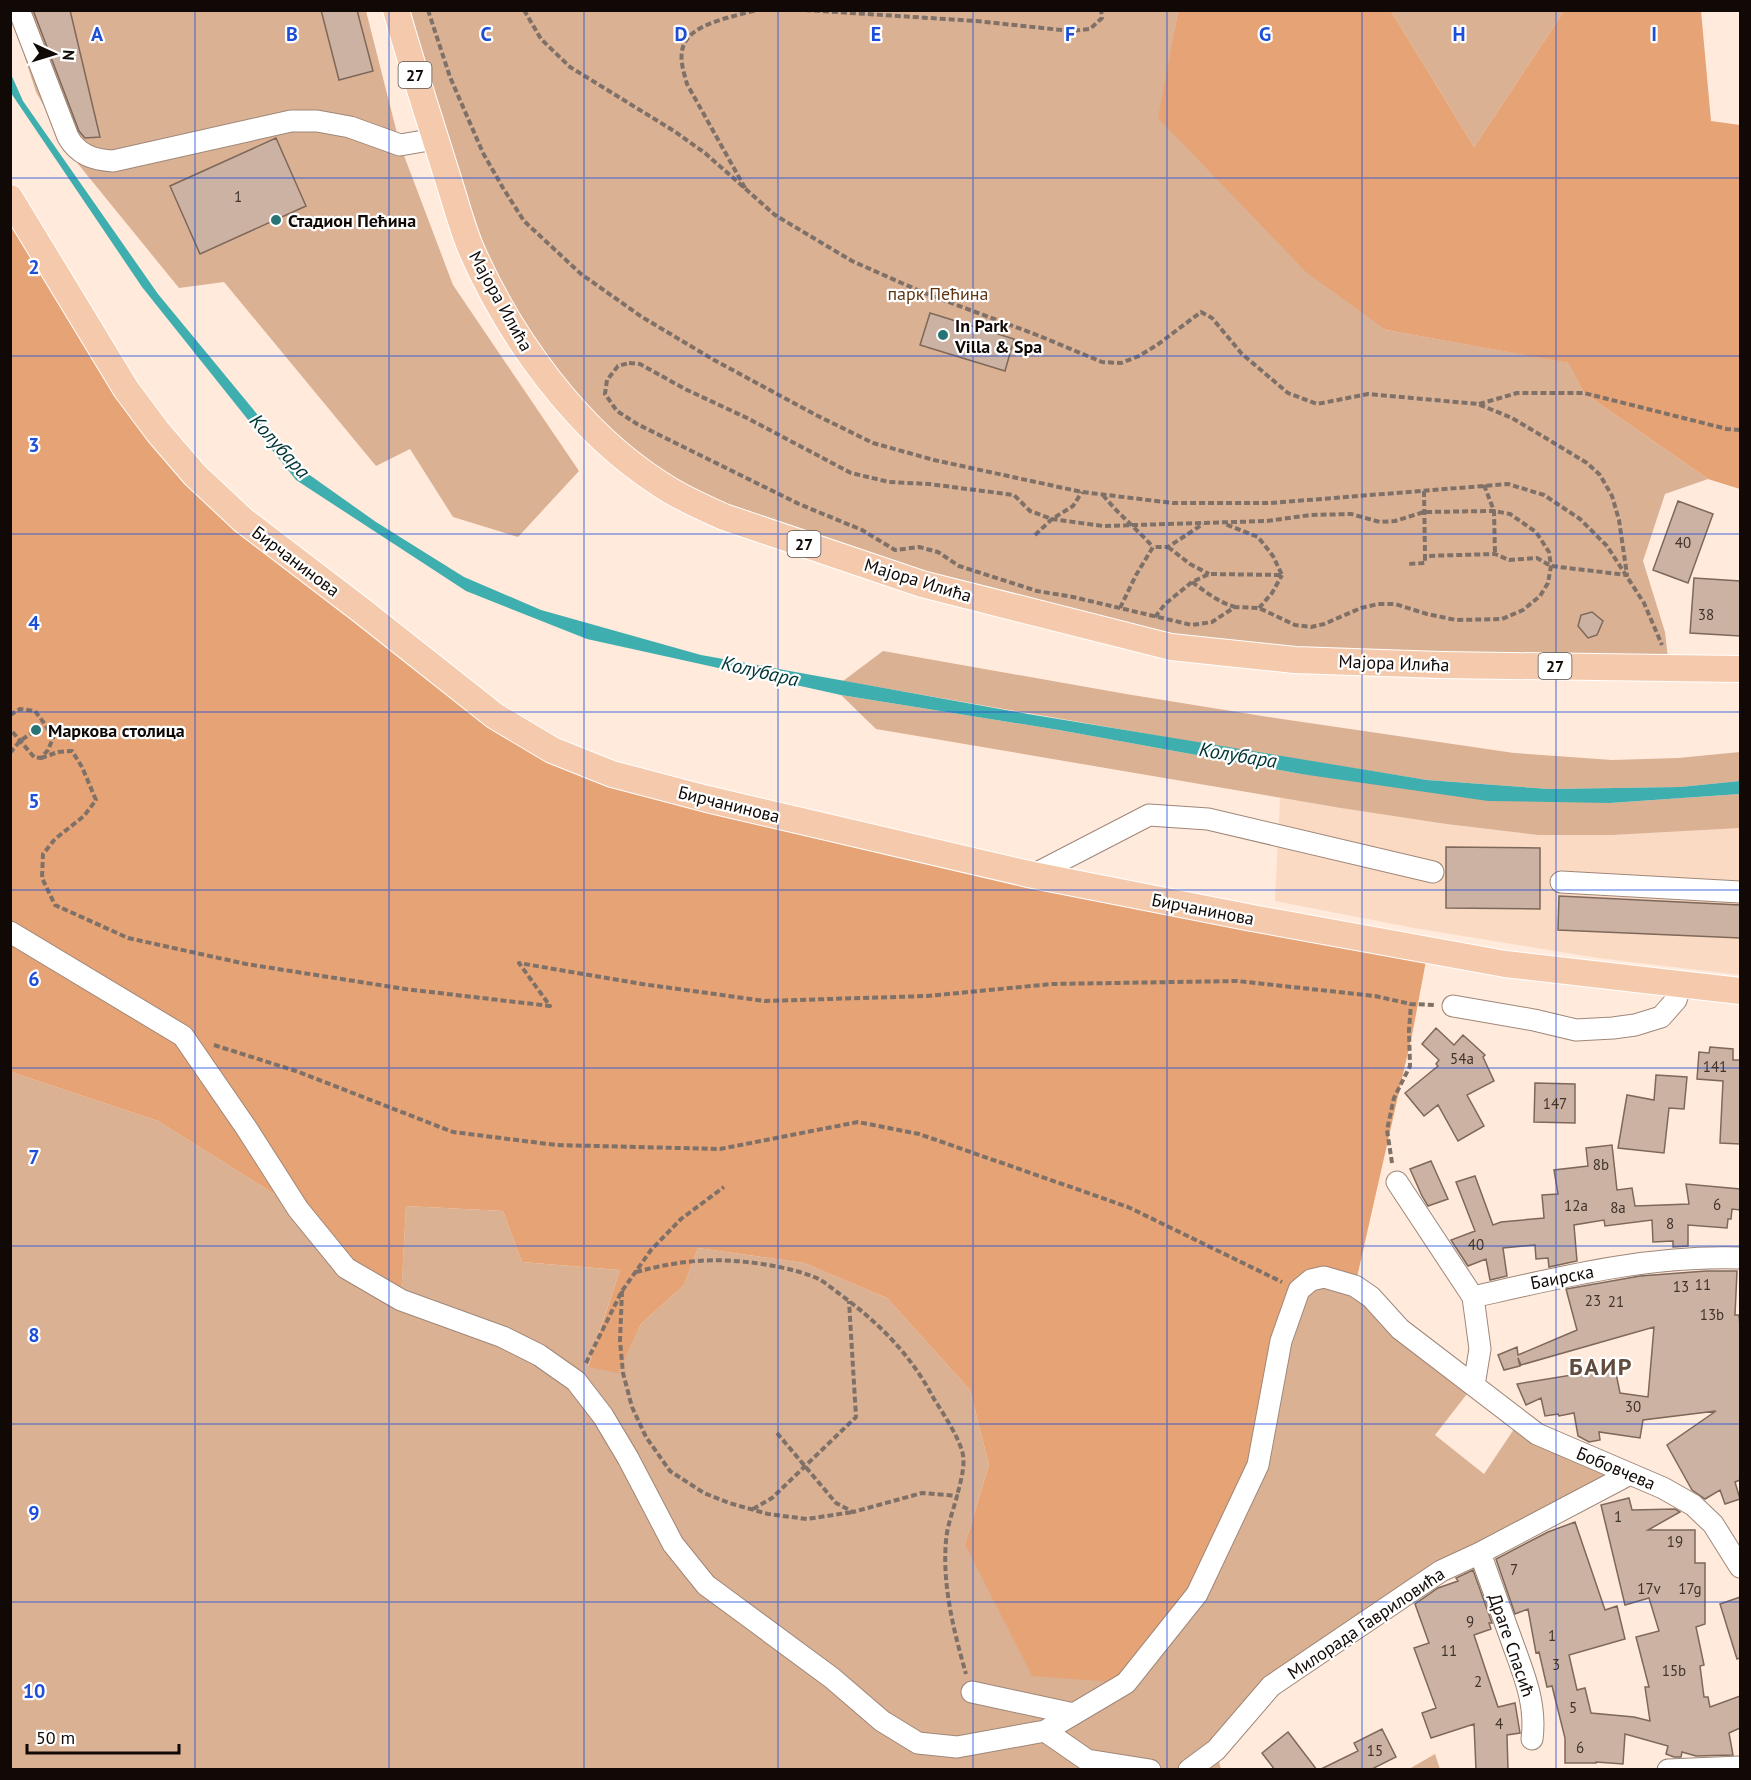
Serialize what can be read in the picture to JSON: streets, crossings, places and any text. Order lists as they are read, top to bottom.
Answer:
{
  "streets": {
    "main road": ["27", "Мајора Илића", "Бирчанинова"],
    "street": [
      "Баирска",
      "Бобовчева",
      "Милорада Гавриловића",
      "Драге Спасић"
    ]
  },
  "crossings": [
    ["Бобовчева", "Милорада Гавриловића"],
    ["Милорада Гавриловића", "Драге Спасић"]
  ],
  "districts": ["БАИР"],
  "water": ["Колубара"],
  "parks": ["парк Пећина"],
  "places": ["Стадион Пећина", "In Park Villa & Spa", "Маркова столица"],
  "house_numbers": [
    "1",
    "40",
    "38",
    "54a",
    "141",
    "147",
    "8b",
    "6",
    "12a",
    "8a",
    "8",
    "40",
    "11",
    "13",
    "23",
    "21",
    "13b",
    "30",
    "1",
    "19",
    "7",
    "17v",
    "17g",
    "9",
    "1",
    "11",
    "3",
    "15b",
    "2",
    "5",
    "4",
    "6",
    "15"
  ],
  "scale_bar": "50 m",
  "north": "right",
  "grid": {
    "columns": [
      "A",
      "B",
      "C",
      "D",
      "E",
      "F",
      "G",
      "H",
      "I"
    ],
    "rows": [
      "2",
      "3",
      "4",
      "5",
      "6",
      "7",
      "8",
      "9",
      "10"
    ]
  }
}
